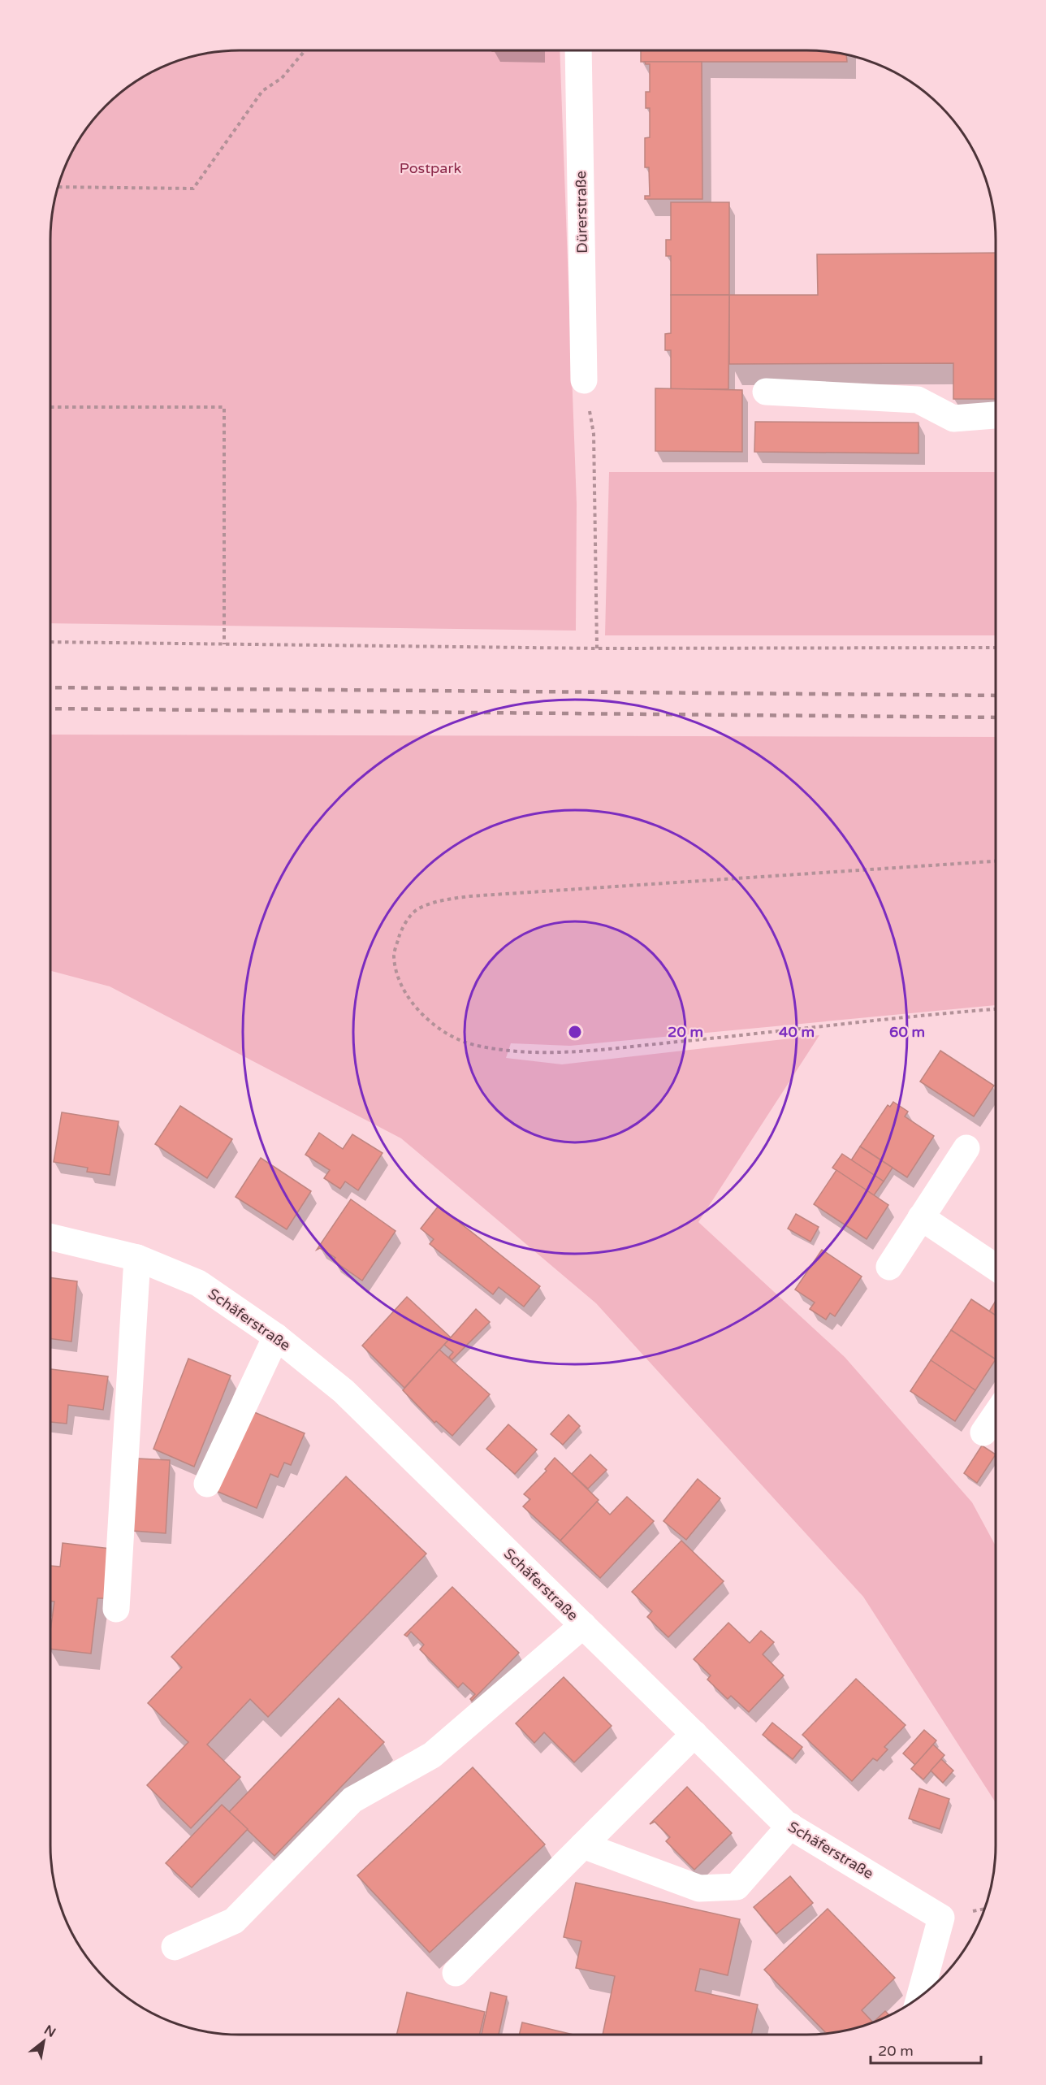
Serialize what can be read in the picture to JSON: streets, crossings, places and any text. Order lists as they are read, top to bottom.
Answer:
{
  "streets": {
    "street": ["Dürerstraße", "Schäferstraße"]
  },
  "parks": ["Postpark"],
  "scale_bar": "20 m",
  "north": "top right",
  "rings": ["20 m", "40 m", "60 m"]
}
